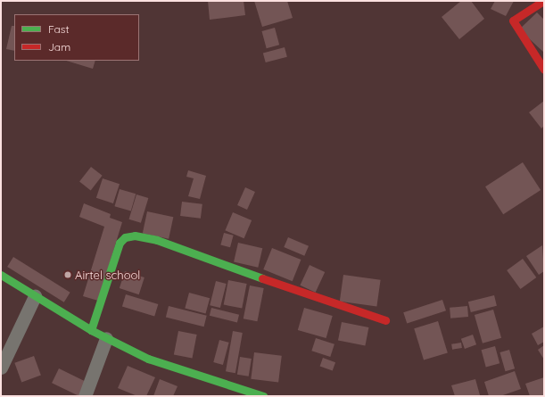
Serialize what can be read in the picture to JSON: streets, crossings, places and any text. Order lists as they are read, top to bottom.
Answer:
{
  "places": ["Airtel school"],
  "legend": ["Fast", "Jam"]
}
